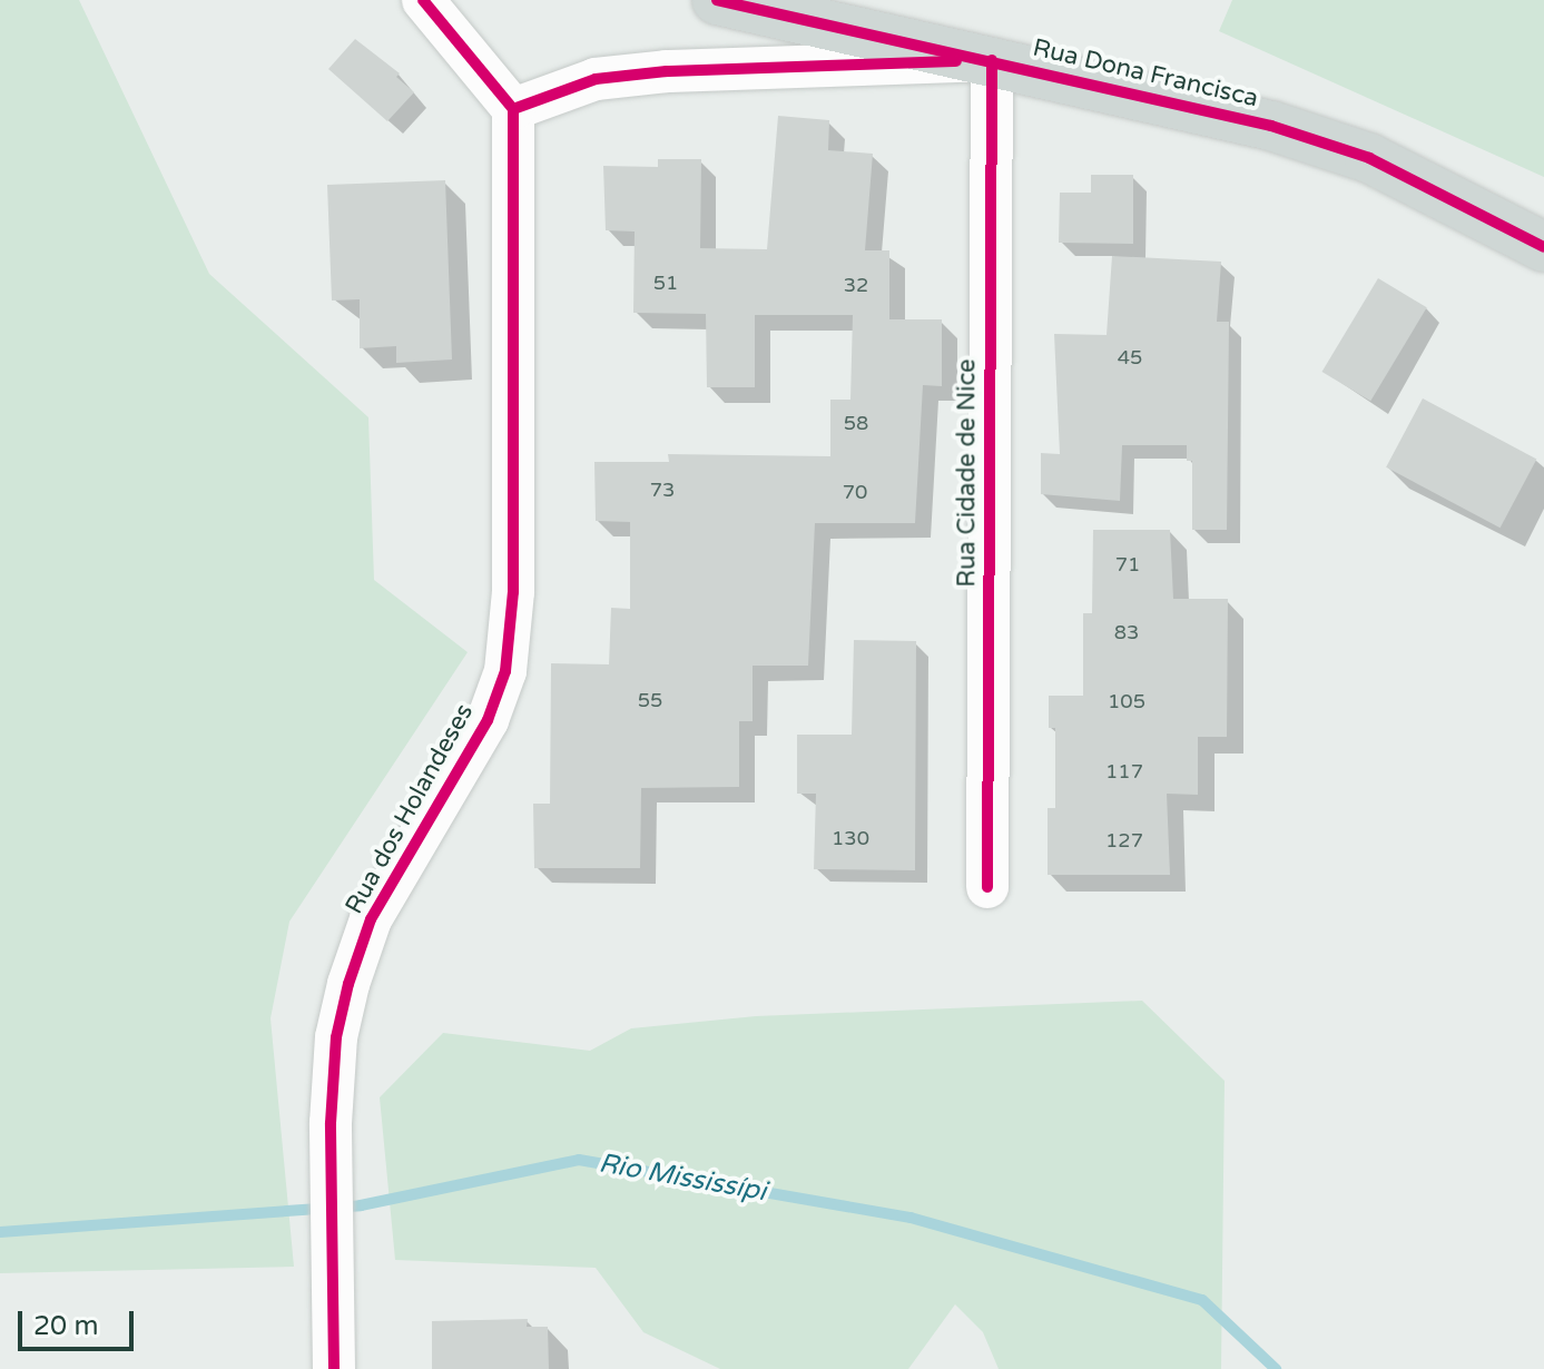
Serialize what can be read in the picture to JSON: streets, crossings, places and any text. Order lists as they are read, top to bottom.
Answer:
{
  "streets": {
    "main road": ["Rua Dona Francisca"],
    "street": ["Rua Cidade de Nice", "Rua dos Holandeses"]
  },
  "crossings": [
    ["Rua Dona Francisca", "Rua Cidade de Nice"]
  ],
  "water": ["Rio Mississípi"],
  "house_numbers": [
    "51",
    "32",
    "45",
    "58",
    "73",
    "70",
    "71",
    "83",
    "55",
    "105",
    "117",
    "130",
    "127"
  ],
  "scale_bar": "20 m"
}
